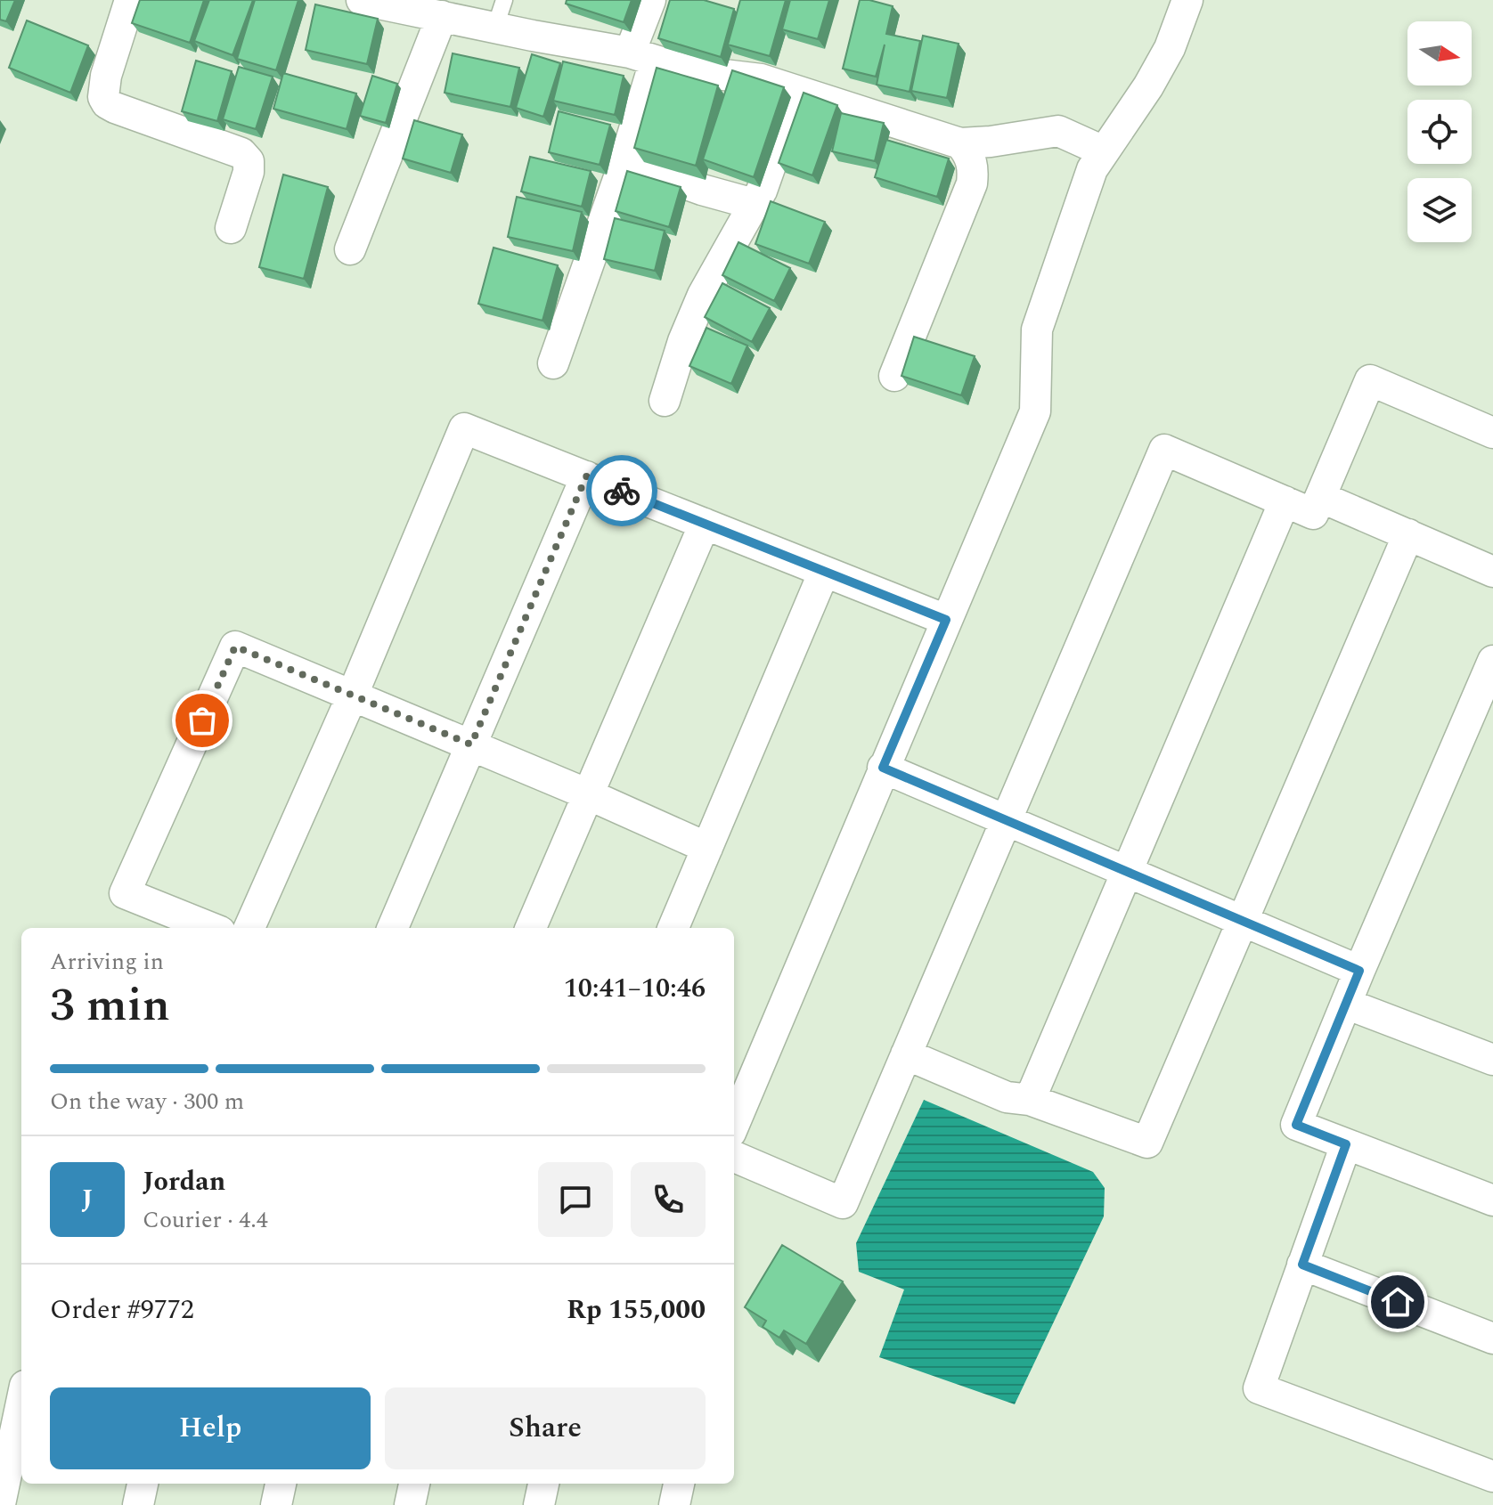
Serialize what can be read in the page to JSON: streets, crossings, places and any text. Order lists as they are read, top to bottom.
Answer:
{
  "north": "right",
  "page": {
    "heading": ["3 min", "Arriving in", "10:41–10:46"],
    "panel": [
      "Jordan",
      "Courier · 4.4",
      "Order #9772",
      "Rp 155,000"
    ],
    "bar": "On the way · 300 m",
    "round": "J",
    "buttons": ["Help", "Share"]
  }
}
